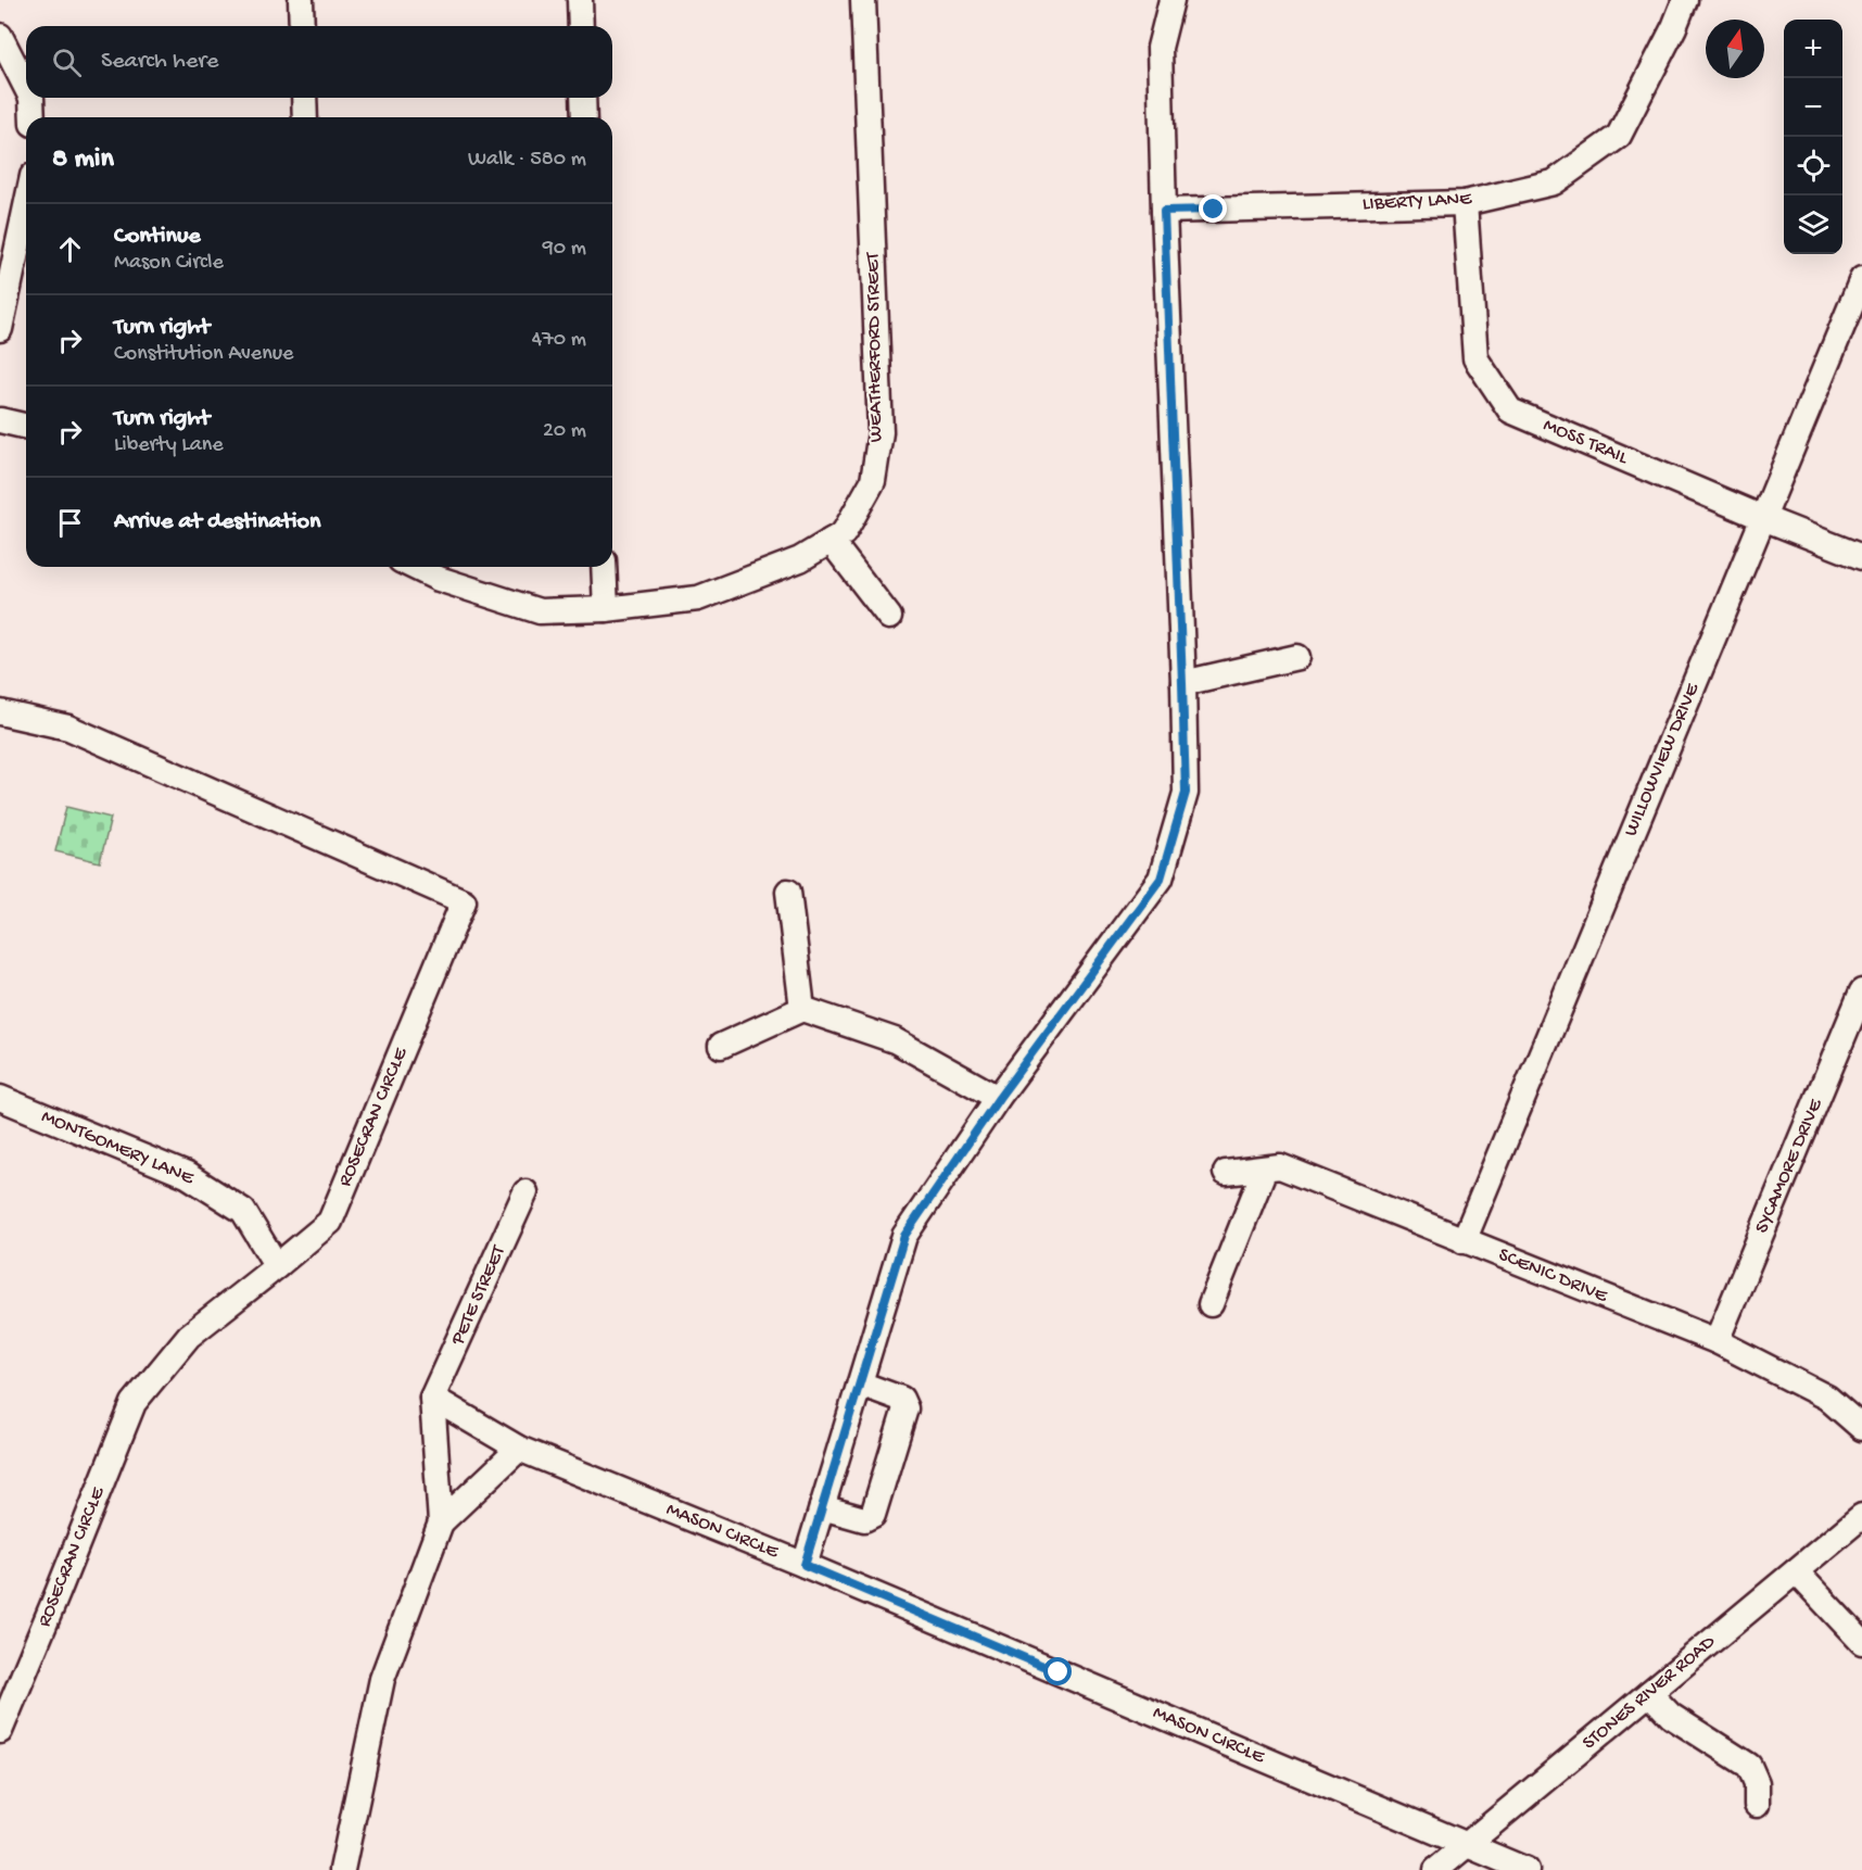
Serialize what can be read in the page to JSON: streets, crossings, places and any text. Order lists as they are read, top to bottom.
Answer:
{
  "streets": {
    "street": [
      "LIBERTY LANE",
      "WEATHERFORD STREET",
      "MOSS TRAIL",
      "WILLOWVIEW DRIVE",
      "ROSECRAN CIRCLE",
      "MONTGOMERY LANE",
      "SYCAMORE DRIVE",
      "SCENIC DRIVE",
      "PETE STREET",
      "MASON CIRCLE",
      "STONES RIVER ROAD"
    ]
  },
  "crossings": [
    ["LIBERTY LANE", "MOSS TRAIL"],
    ["MOSS TRAIL", "WILLOWVIEW DRIVE"],
    ["WILLOWVIEW DRIVE", "SCENIC DRIVE"],
    ["ROSECRAN CIRCLE", "MONTGOMERY LANE"],
    ["SYCAMORE DRIVE", "SCENIC DRIVE"],
    ["PETE STREET", "MASON CIRCLE"],
    ["MASON CIRCLE", "STONES RIVER ROAD"]
  ],
  "north": "top",
  "page": {
    "map_buttons": ["+", "−"],
    "search": "Search here",
    "heading": ["8 min", "Walk · 580 m"],
    "list": [
      ["Continue", "Mason Circle", "90 m"],
      ["Turn right", "Constitution Avenue", "470 m"],
      ["Turn right", "Liberty Lane", "20 m"],
      "Arrive at destination"
    ]
  }
}
